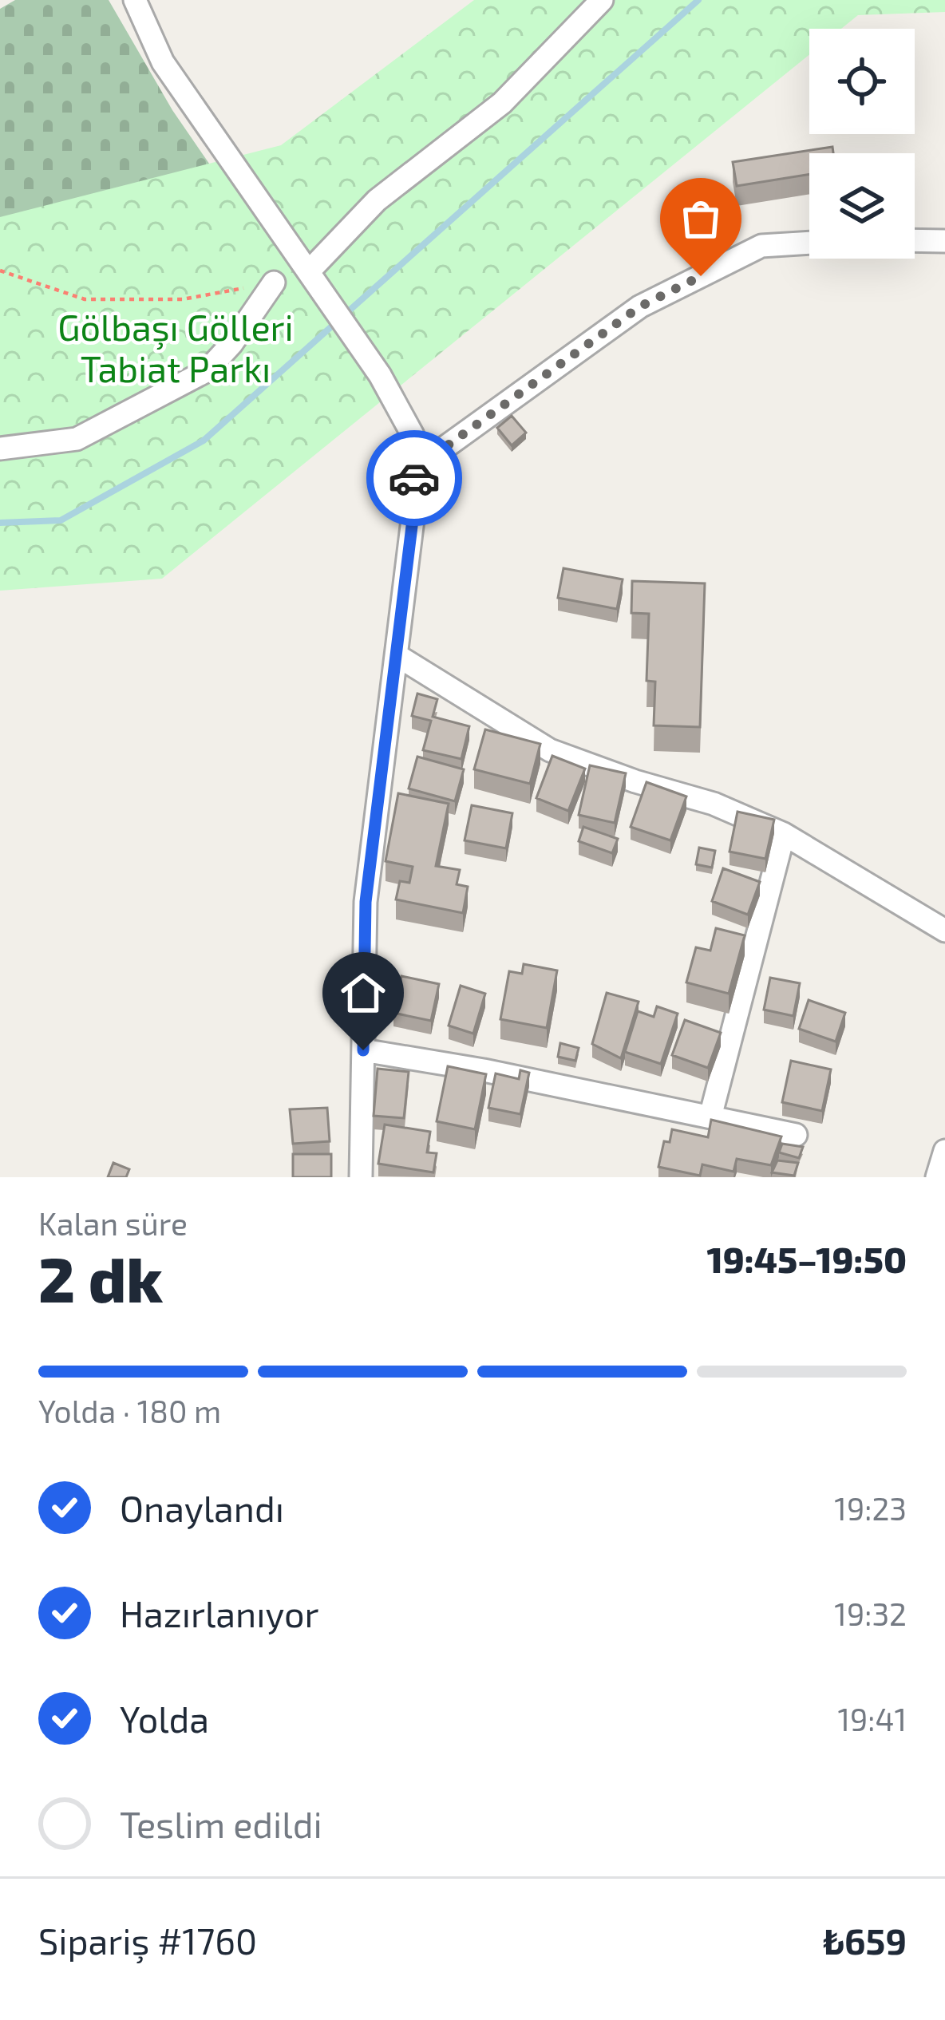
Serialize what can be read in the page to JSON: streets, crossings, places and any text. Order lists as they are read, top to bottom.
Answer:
{
  "parks": ["Gölbaşı Gölleri Tabiat Parkı"],
  "page": {
    "heading": ["2 dk", "Kalan süre", "19:45–19:50"],
    "panel": ["Sipariş #1760", "₺659"],
    "bar": "Yolda · 180 m",
    "list": [
      ["Onaylandı", "19:23"],
      ["Hazırlanıyor", "19:32"],
      ["Yolda", "19:41"],
      "Teslim edildi"
    ]
  }
}
